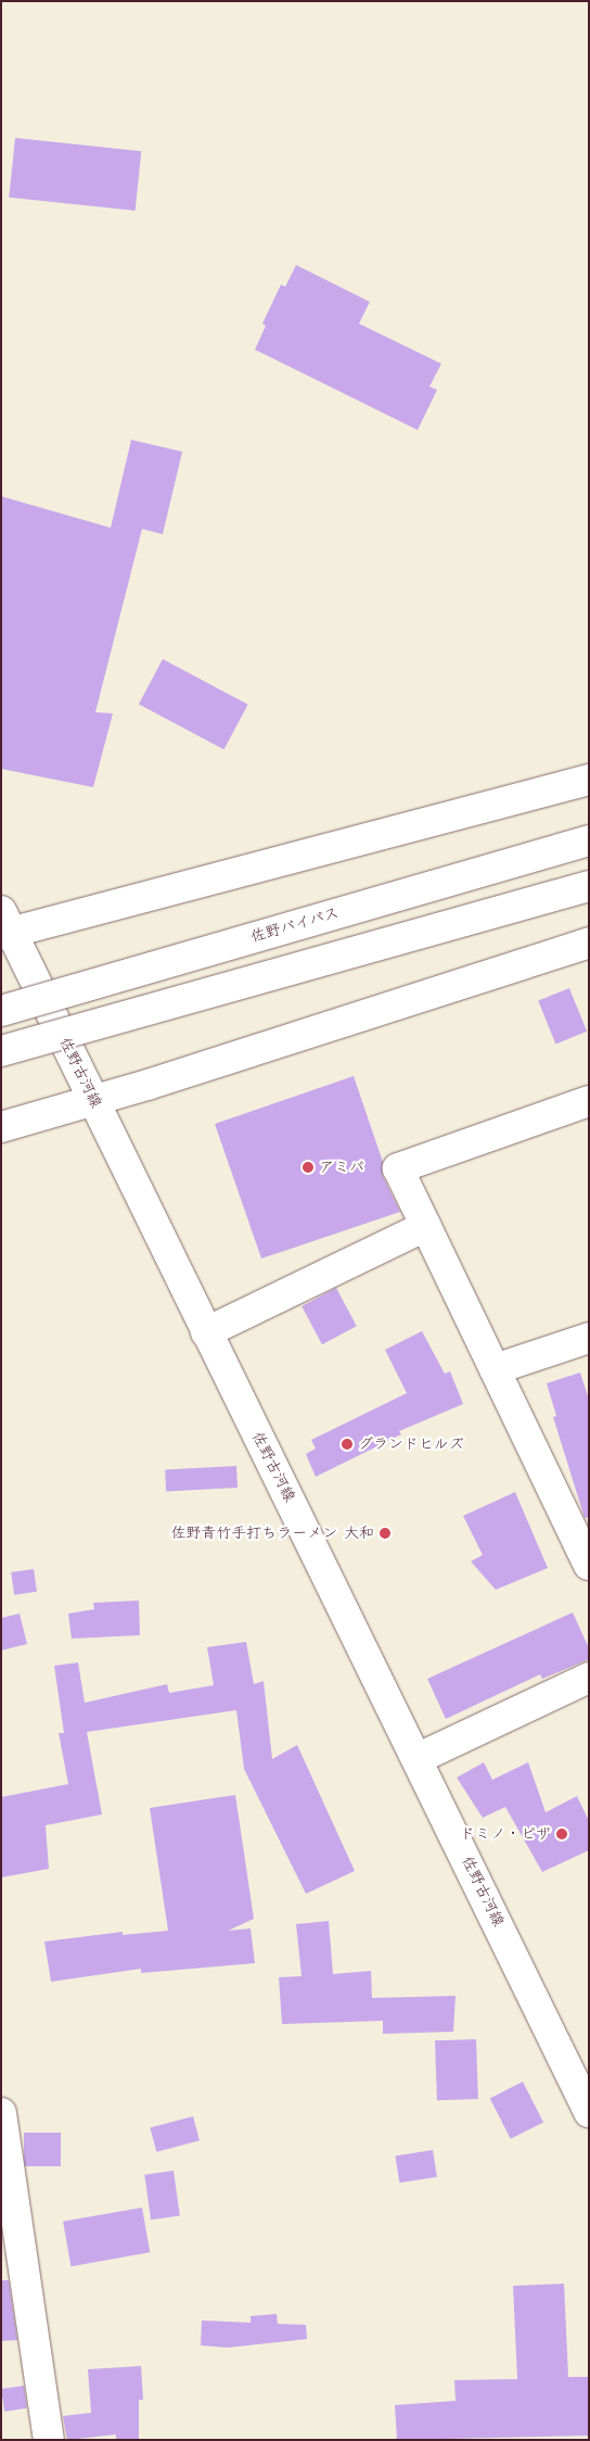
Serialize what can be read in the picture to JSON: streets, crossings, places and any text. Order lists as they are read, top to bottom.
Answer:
{
  "streets": {
    "main road": ["佐野バイパス", "佐野古河線"]
  },
  "places": [
    "アミパ",
    "グランドヒルズ",
    "佐野青竹手打ちラーメン 大和",
    "ドミノ・ピザ"
  ]
}
